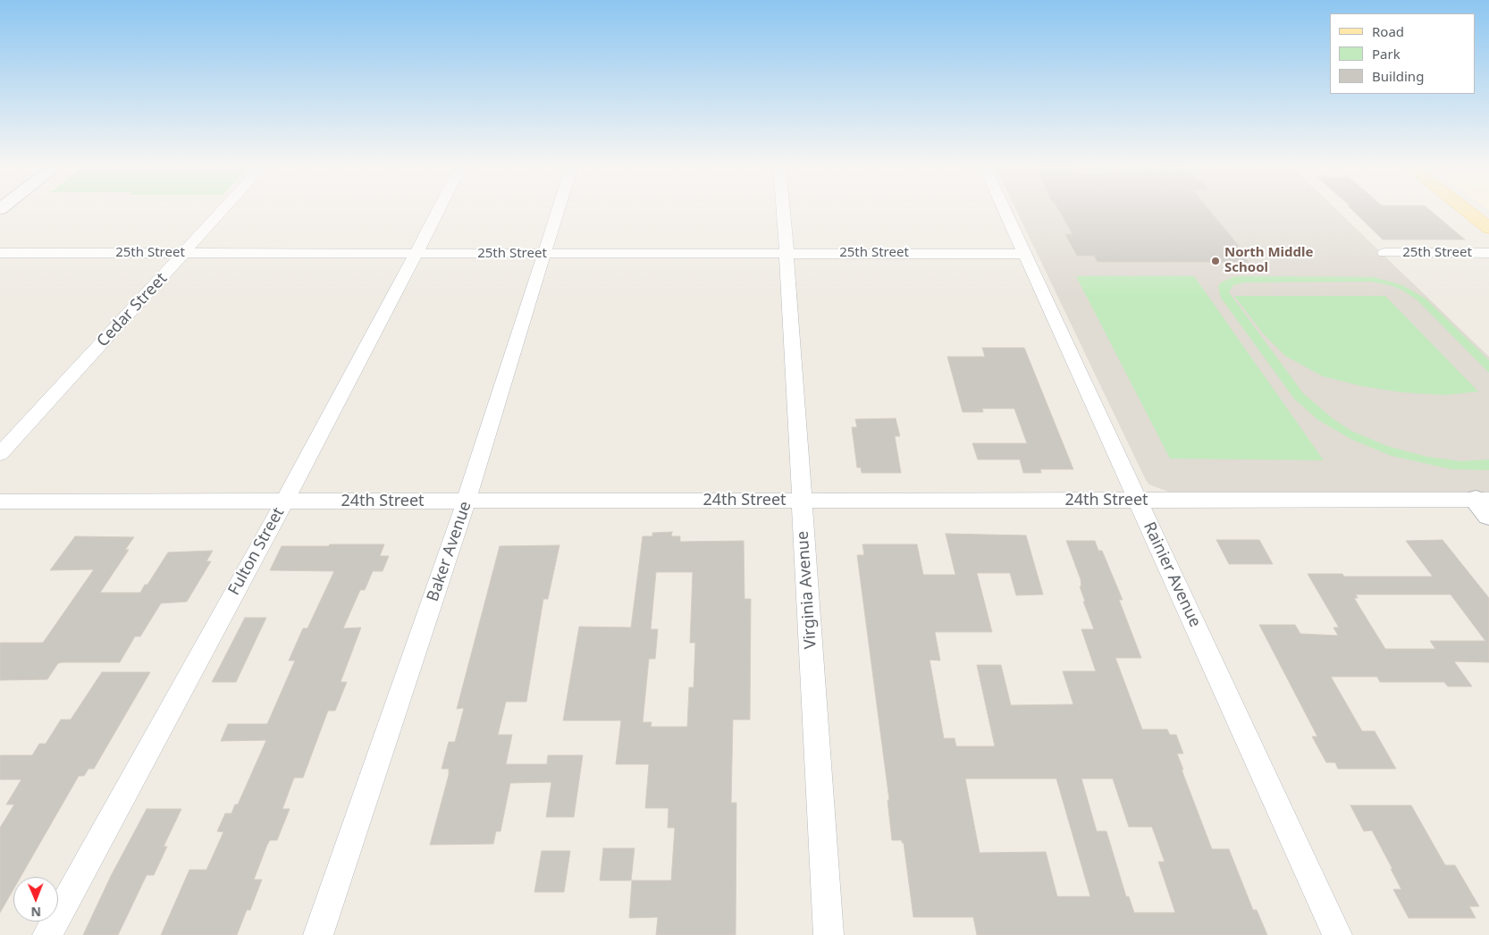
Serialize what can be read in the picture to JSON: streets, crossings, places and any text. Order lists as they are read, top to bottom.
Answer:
{
  "streets": {
    "street": [
      "25th Street",
      "Cedar Street",
      "24th Street",
      "Fulton Street",
      "Baker Avenue",
      "Rainier Avenue",
      "Virginia Avenue"
    ]
  },
  "crossings": [
    ["25th Street", "Cedar Street"],
    ["25th Street", "Fulton Street"],
    ["25th Street", "Baker Avenue"],
    ["25th Street", "Rainier Avenue"],
    ["25th Street", "Virginia Avenue"],
    ["24th Street", "Fulton Street"],
    ["24th Street", "Baker Avenue"],
    ["24th Street", "Rainier Avenue"],
    ["24th Street", "Virginia Avenue"]
  ],
  "places": ["North Middle School"],
  "legend": ["Road", "Park", "Building"],
  "north": "bottom"
}
